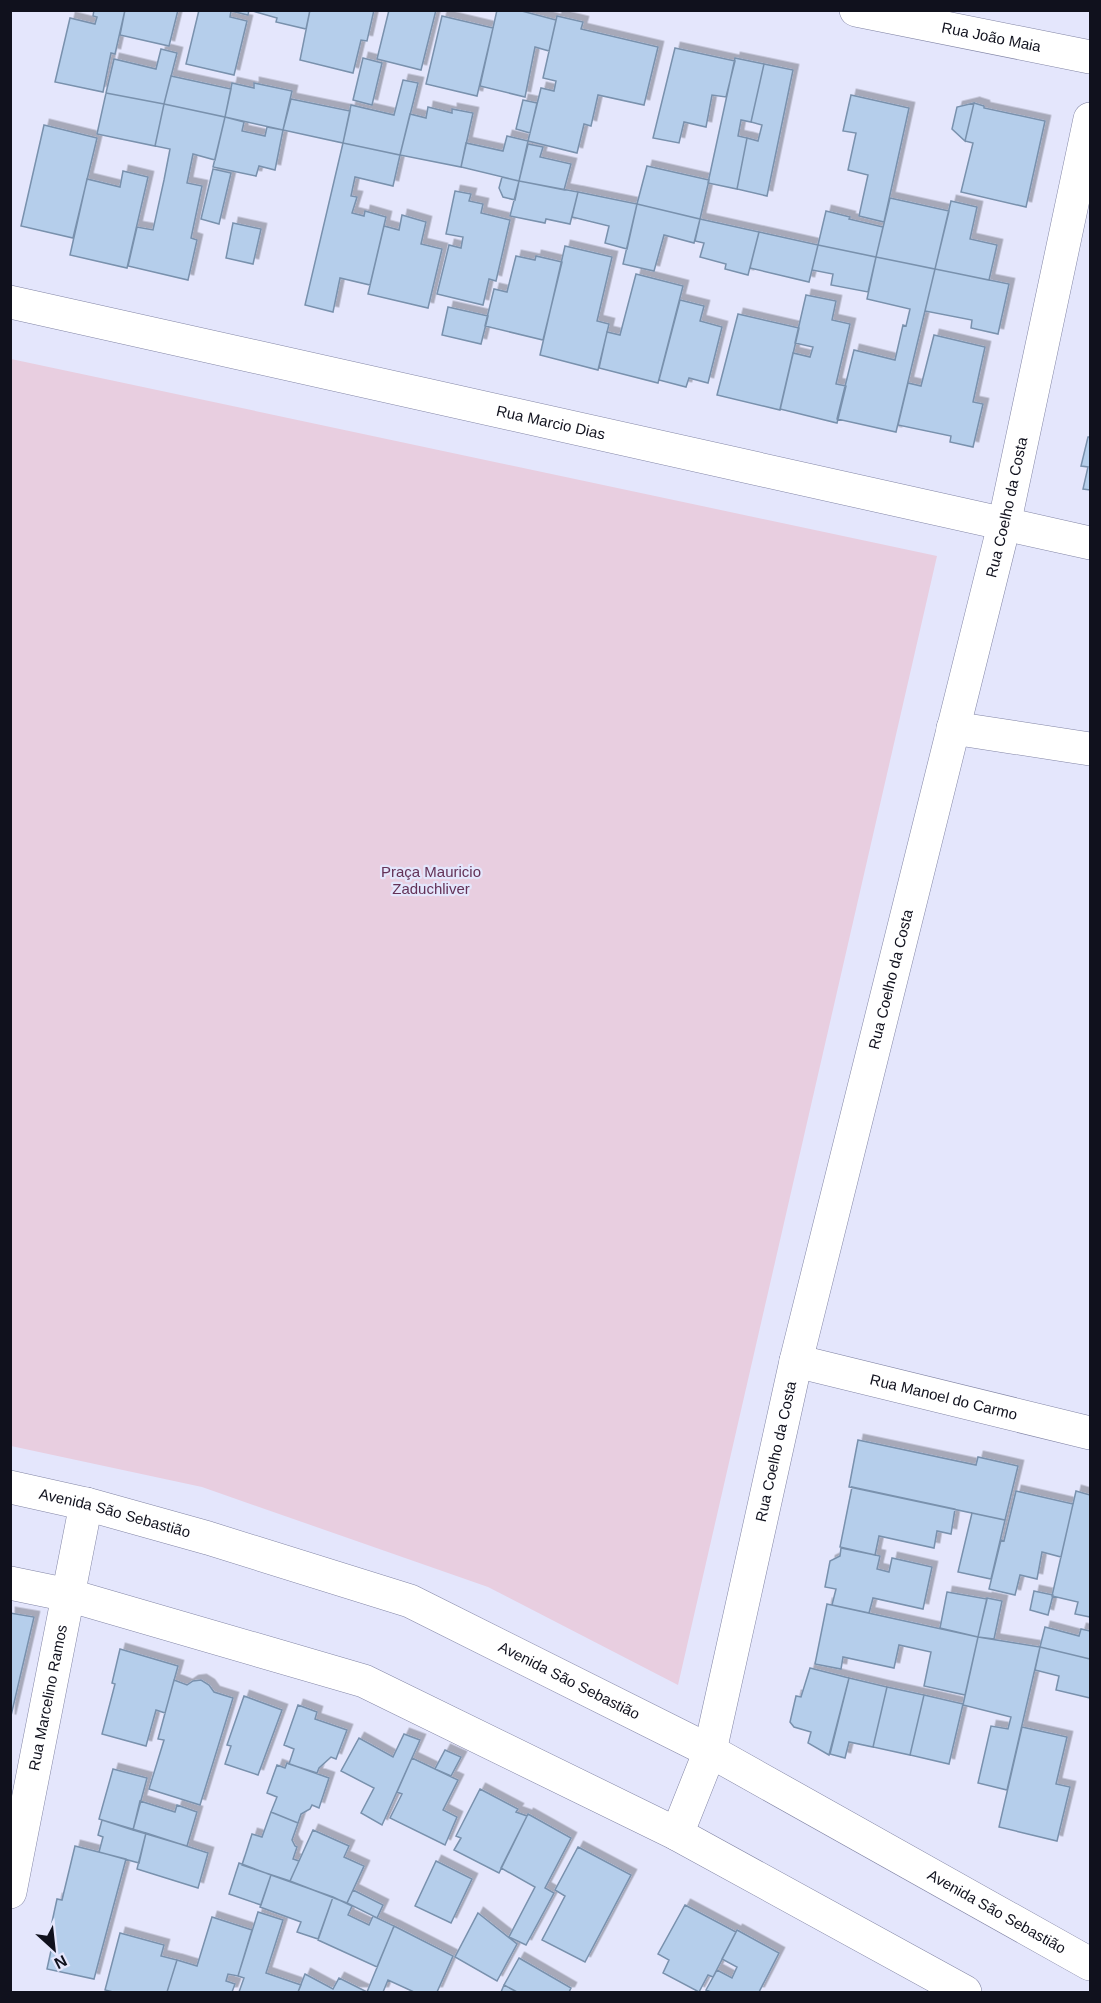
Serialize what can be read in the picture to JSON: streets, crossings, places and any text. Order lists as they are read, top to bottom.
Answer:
{
  "streets": {
    "street": [
      "Rua João Maia",
      "Rua Marcio Dias",
      "Rua Coelho da Costa",
      "Rua Manoel do Carmo",
      "Avenida São Sebastião",
      "Rua Marcelino Ramos"
    ]
  },
  "crossings": [
    ["Rua Marcio Dias", "Rua Coelho da Costa"],
    ["Rua Coelho da Costa", "Rua Manoel do Carmo"],
    ["Rua Coelho da Costa", "Avenida São Sebastião"],
    ["Avenida São Sebastião", "Rua Marcelino Ramos"]
  ],
  "parks": ["Praça Mauricio Zaduchliver"],
  "north": "bottom right"
}
